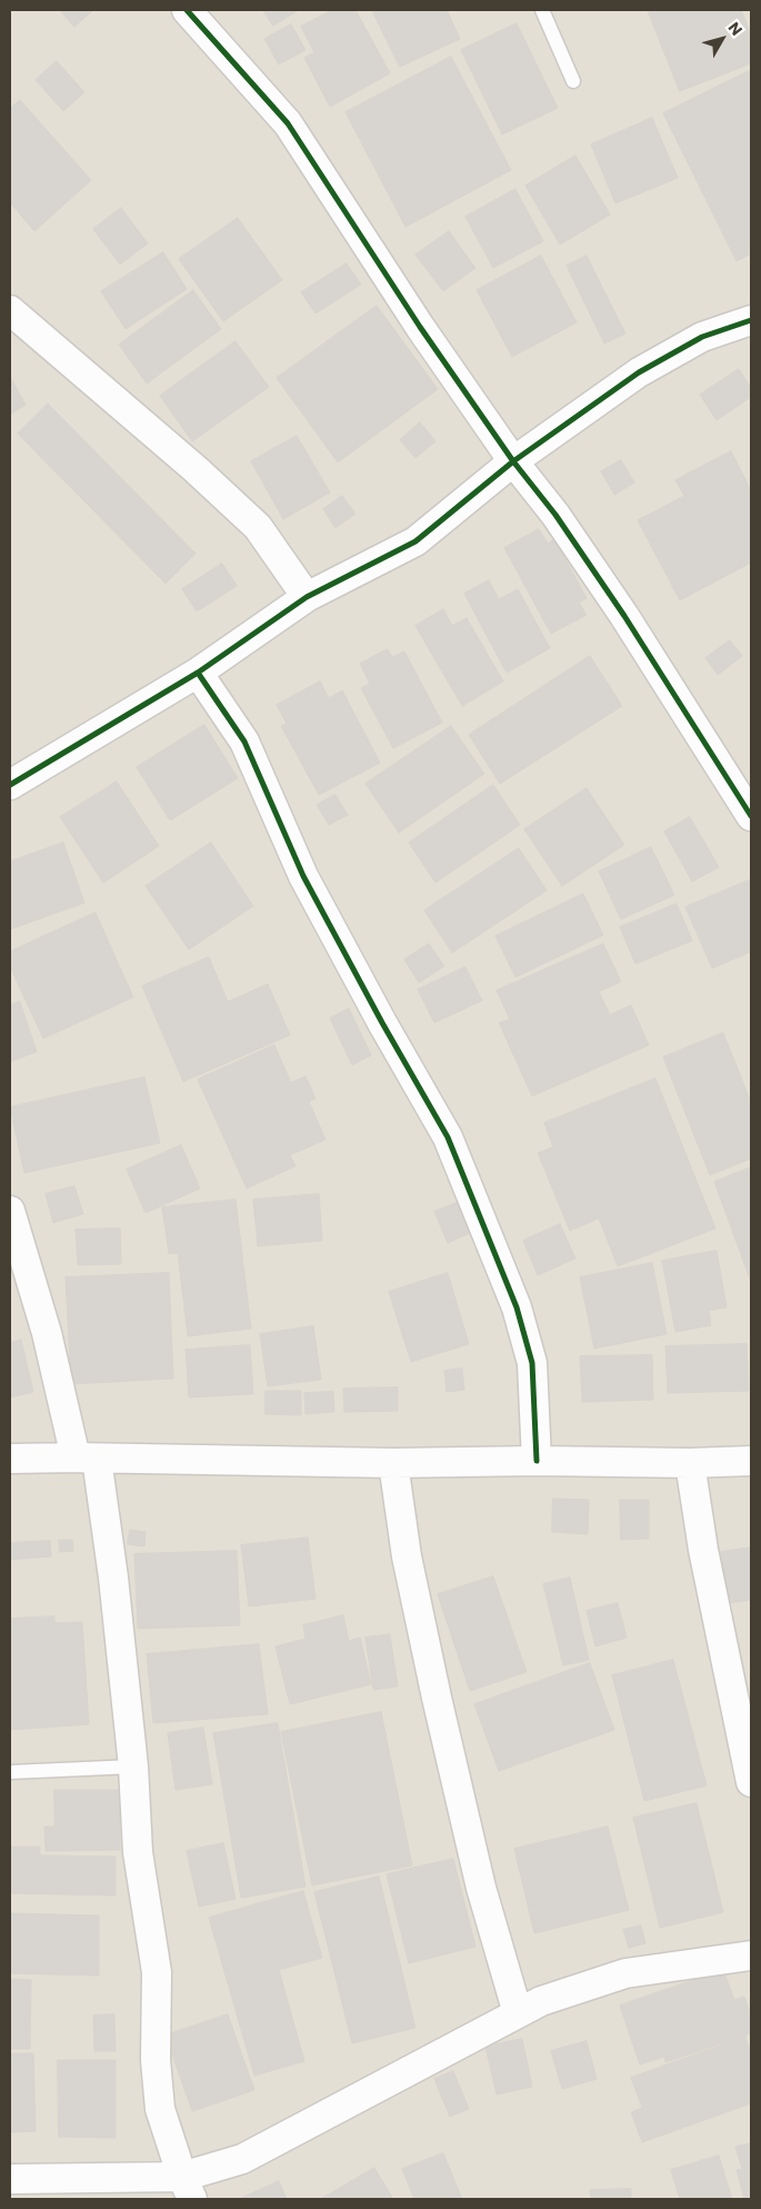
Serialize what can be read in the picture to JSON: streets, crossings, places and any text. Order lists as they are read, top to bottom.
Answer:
{
  "north": "top right"
}
